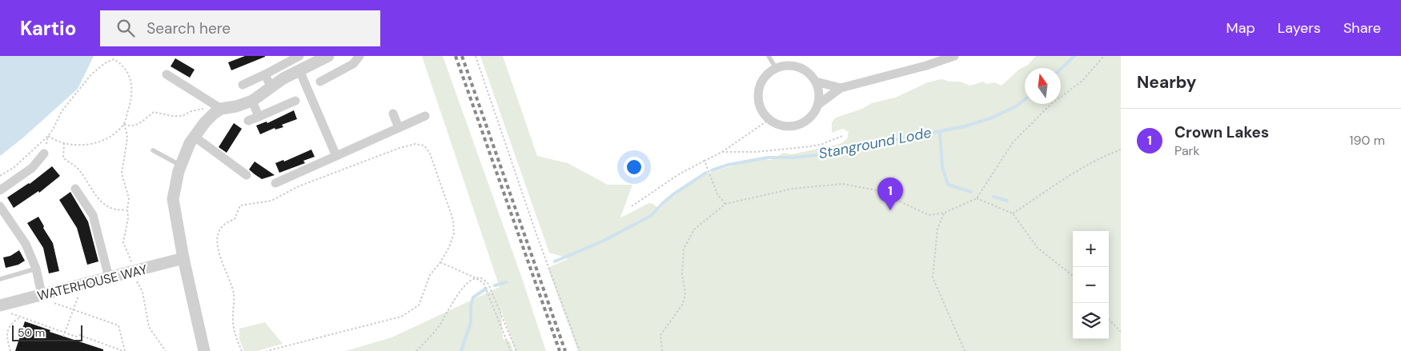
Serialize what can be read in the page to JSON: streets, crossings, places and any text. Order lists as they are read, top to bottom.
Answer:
{
  "streets": {
    "street": ["WATERHOUSE WAY"]
  },
  "water": ["Stanground Lode"],
  "scale_bar": "50 m",
  "north": "top",
  "page": {
    "header": "Kartio",
    "search": "Search here",
    "nav": ["Map", "Layers", "Share"],
    "heading": "Nearby",
    "list": [
      {
        "mark": "1",
        "name": "Crown Lakes",
        "note": "Park",
        "value": "190 m"
      }
    ],
    "pins": "1",
    "map_buttons": ["+", "−"],
    "scale": "50 m"
  }
}
